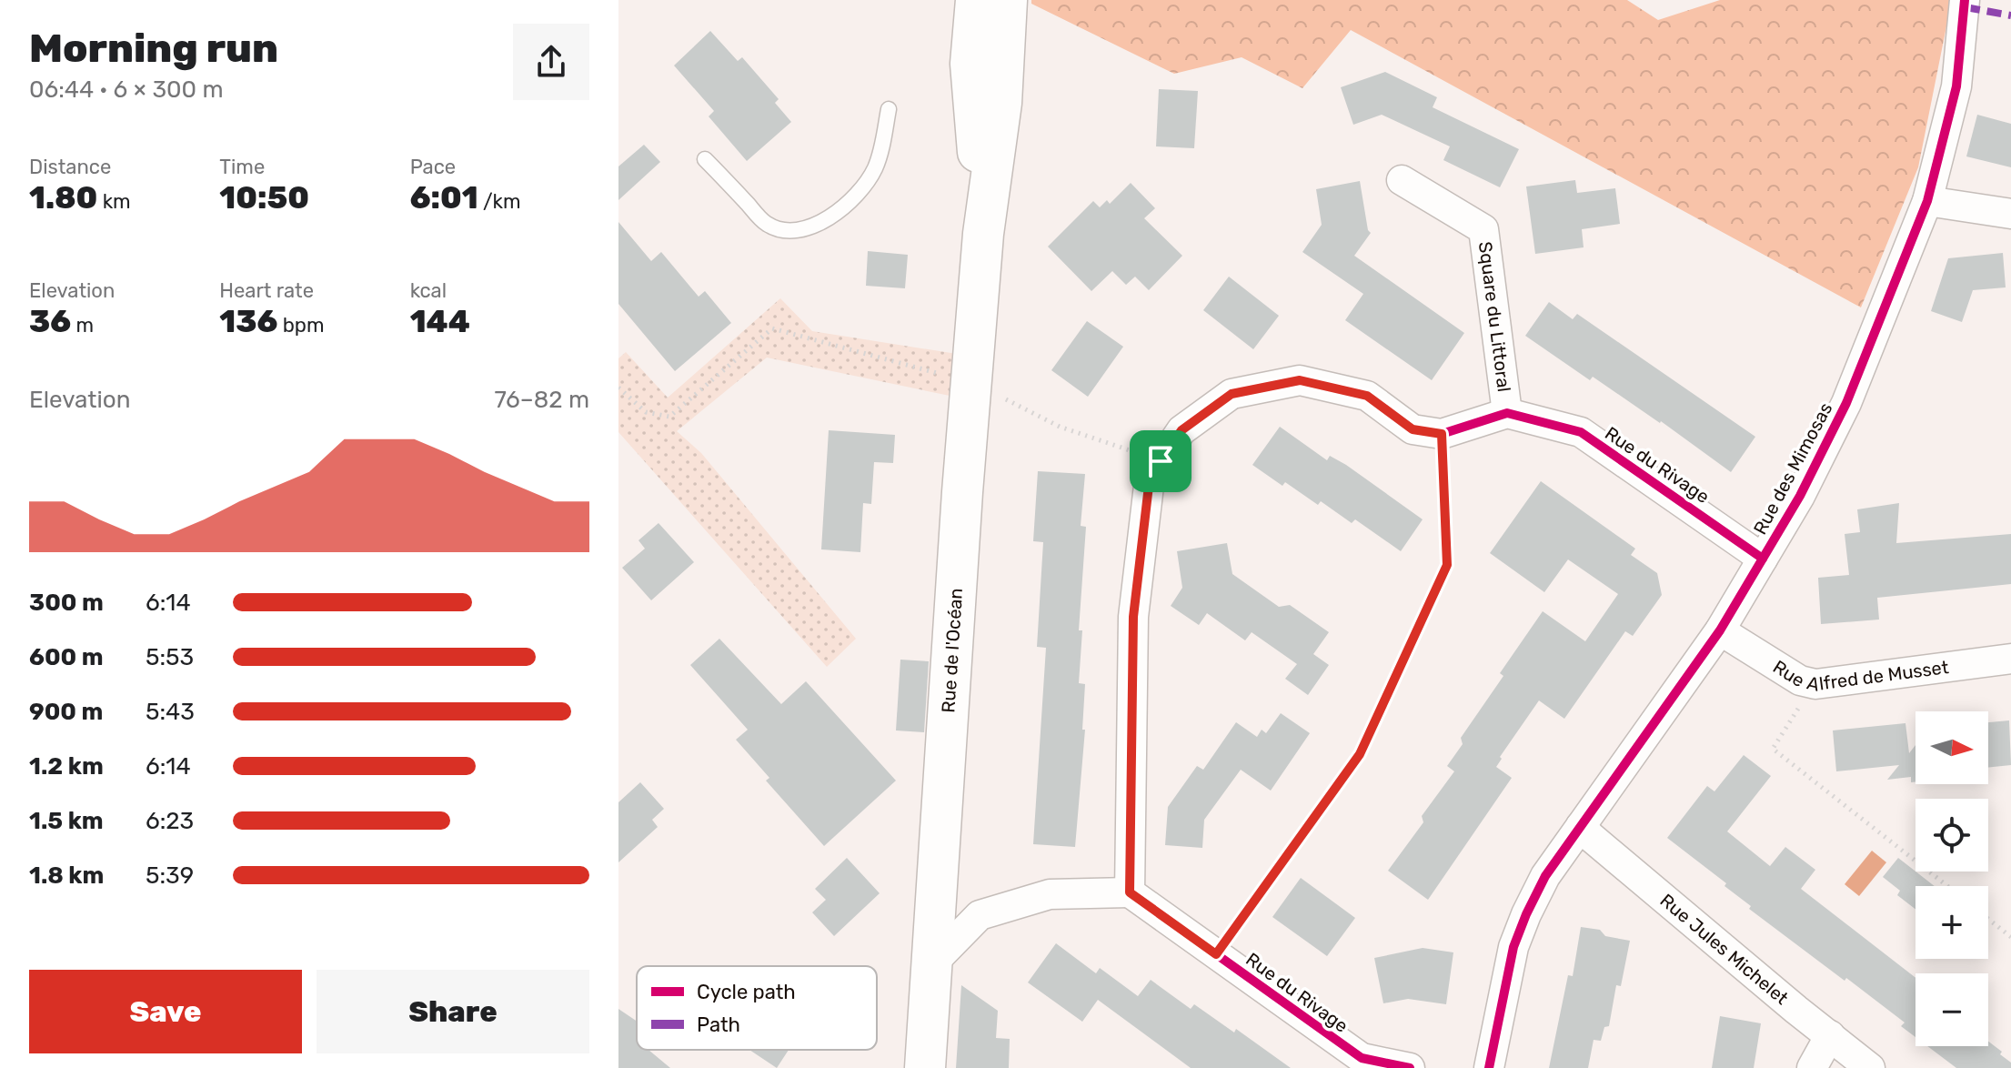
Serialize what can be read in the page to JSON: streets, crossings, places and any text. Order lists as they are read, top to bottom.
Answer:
{
  "streets": {
    "main road": ["Rue de l'Océan"],
    "street": [
      "Square du Littoral",
      "Rue du Rivage",
      "Rue des Mimosas",
      "Rue Alfred de Musset",
      "Rue Jules Michelet"
    ]
  },
  "crossings": [
    ["Square du Littoral", "Rue du Rivage"],
    ["Rue du Rivage", "Rue des Mimosas"],
    ["Rue des Mimosas", "Rue Alfred de Musset"],
    ["Rue des Mimosas", "Rue Jules Michelet"]
  ],
  "legend": ["Cycle path", "Path"],
  "north": "right",
  "page": {
    "heading": ["Morning run", "06:44 · 6 × 300 m"],
    "stats": [
      ["Distance", "1.80 km"],
      ["Time", "10:50"],
      ["Pace", "6:01 /km"],
      ["Elevation", "36 m"],
      ["Heart rate", "136 bpm"],
      ["kcal", "144"]
    ],
    "chart": ["Elevation", "76–82 m"],
    "list": [
      {
        "name": "300 m",
        "note": "6:14"
      },
      {
        "name": "600 m",
        "note": "5:53"
      },
      {
        "name": "900 m",
        "note": "5:43"
      },
      {
        "name": "1.2 km",
        "note": "6:14"
      },
      {
        "name": "1.5 km",
        "note": "6:23"
      },
      {
        "name": "1.8 km",
        "note": "5:39"
      }
    ],
    "map_buttons": ["+", "−"],
    "buttons": ["Save", "Share"]
  }
}
